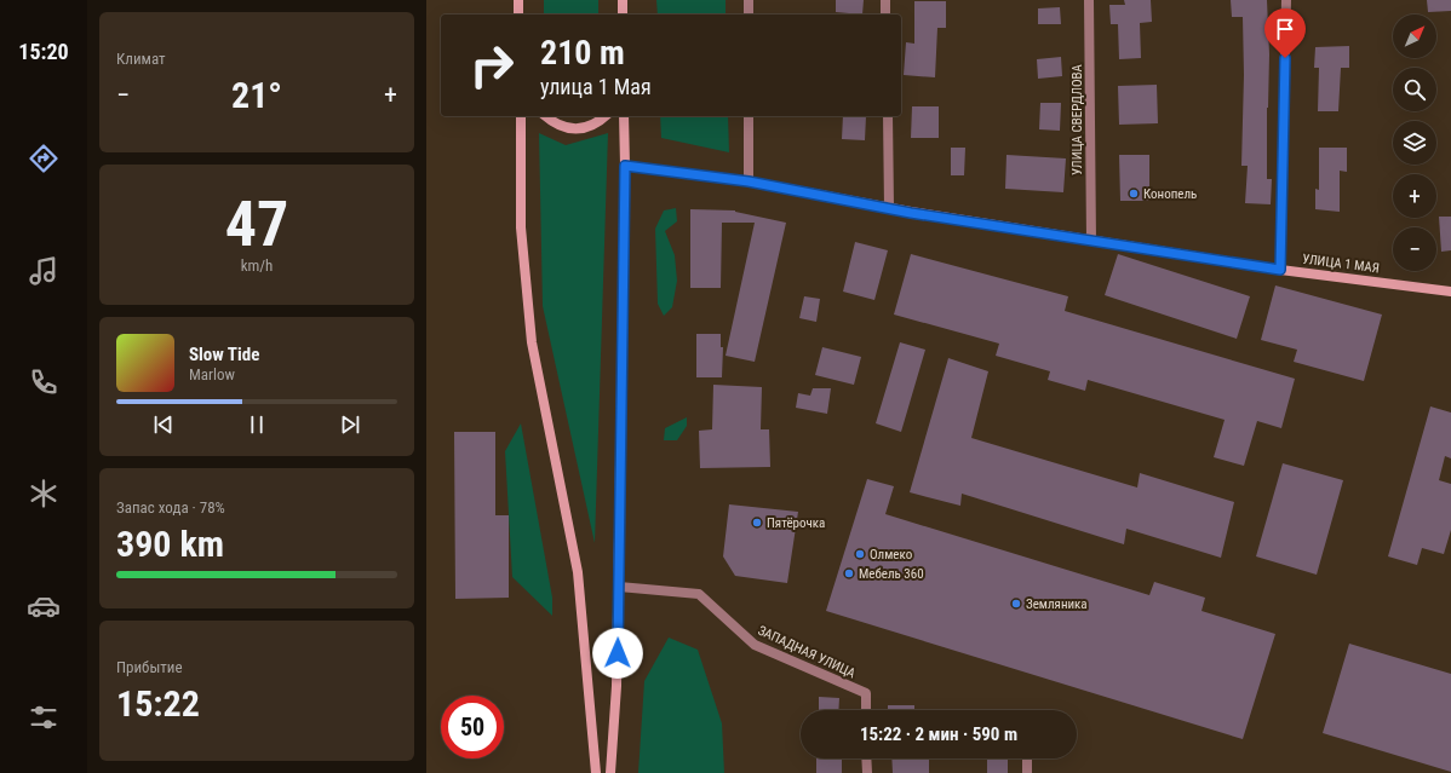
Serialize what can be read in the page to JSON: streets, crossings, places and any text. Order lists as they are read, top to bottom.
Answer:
{
  "streets": {
    "main road": ["УЛИЦА 1 МАЯ"],
    "street": ["УЛИЦА СВЕРДЛОВА", "ЗАПАДНАЯ УЛИЦА"]
  },
  "crossings": [
    ["УЛИЦА СВЕРДЛОВА", "УЛИЦА 1 МАЯ"]
  ],
  "places": [
    "Конопель",
    "Пятёрочка",
    "Олмеко",
    "Мебель 360",
    "Земляника"
  ],
  "north": "top right",
  "page": {
    "tabs": "15:20",
    "tile": [
      "Климат",
      ["47", "km/h"],
      ["Запас хода · 78%", "390 km"],
      ["Прибытие", "15:22"]
    ],
    "map_buttons": ["+", "−"],
    "turn": ["210 m", "улица 1 Мая"],
    "heat": ["−", "21°", "+"],
    "song": ["Slow Tide", "Marlow"],
    "limit": "50",
    "trip": "15:22 · 2 мин · 590 m"
  }
}
